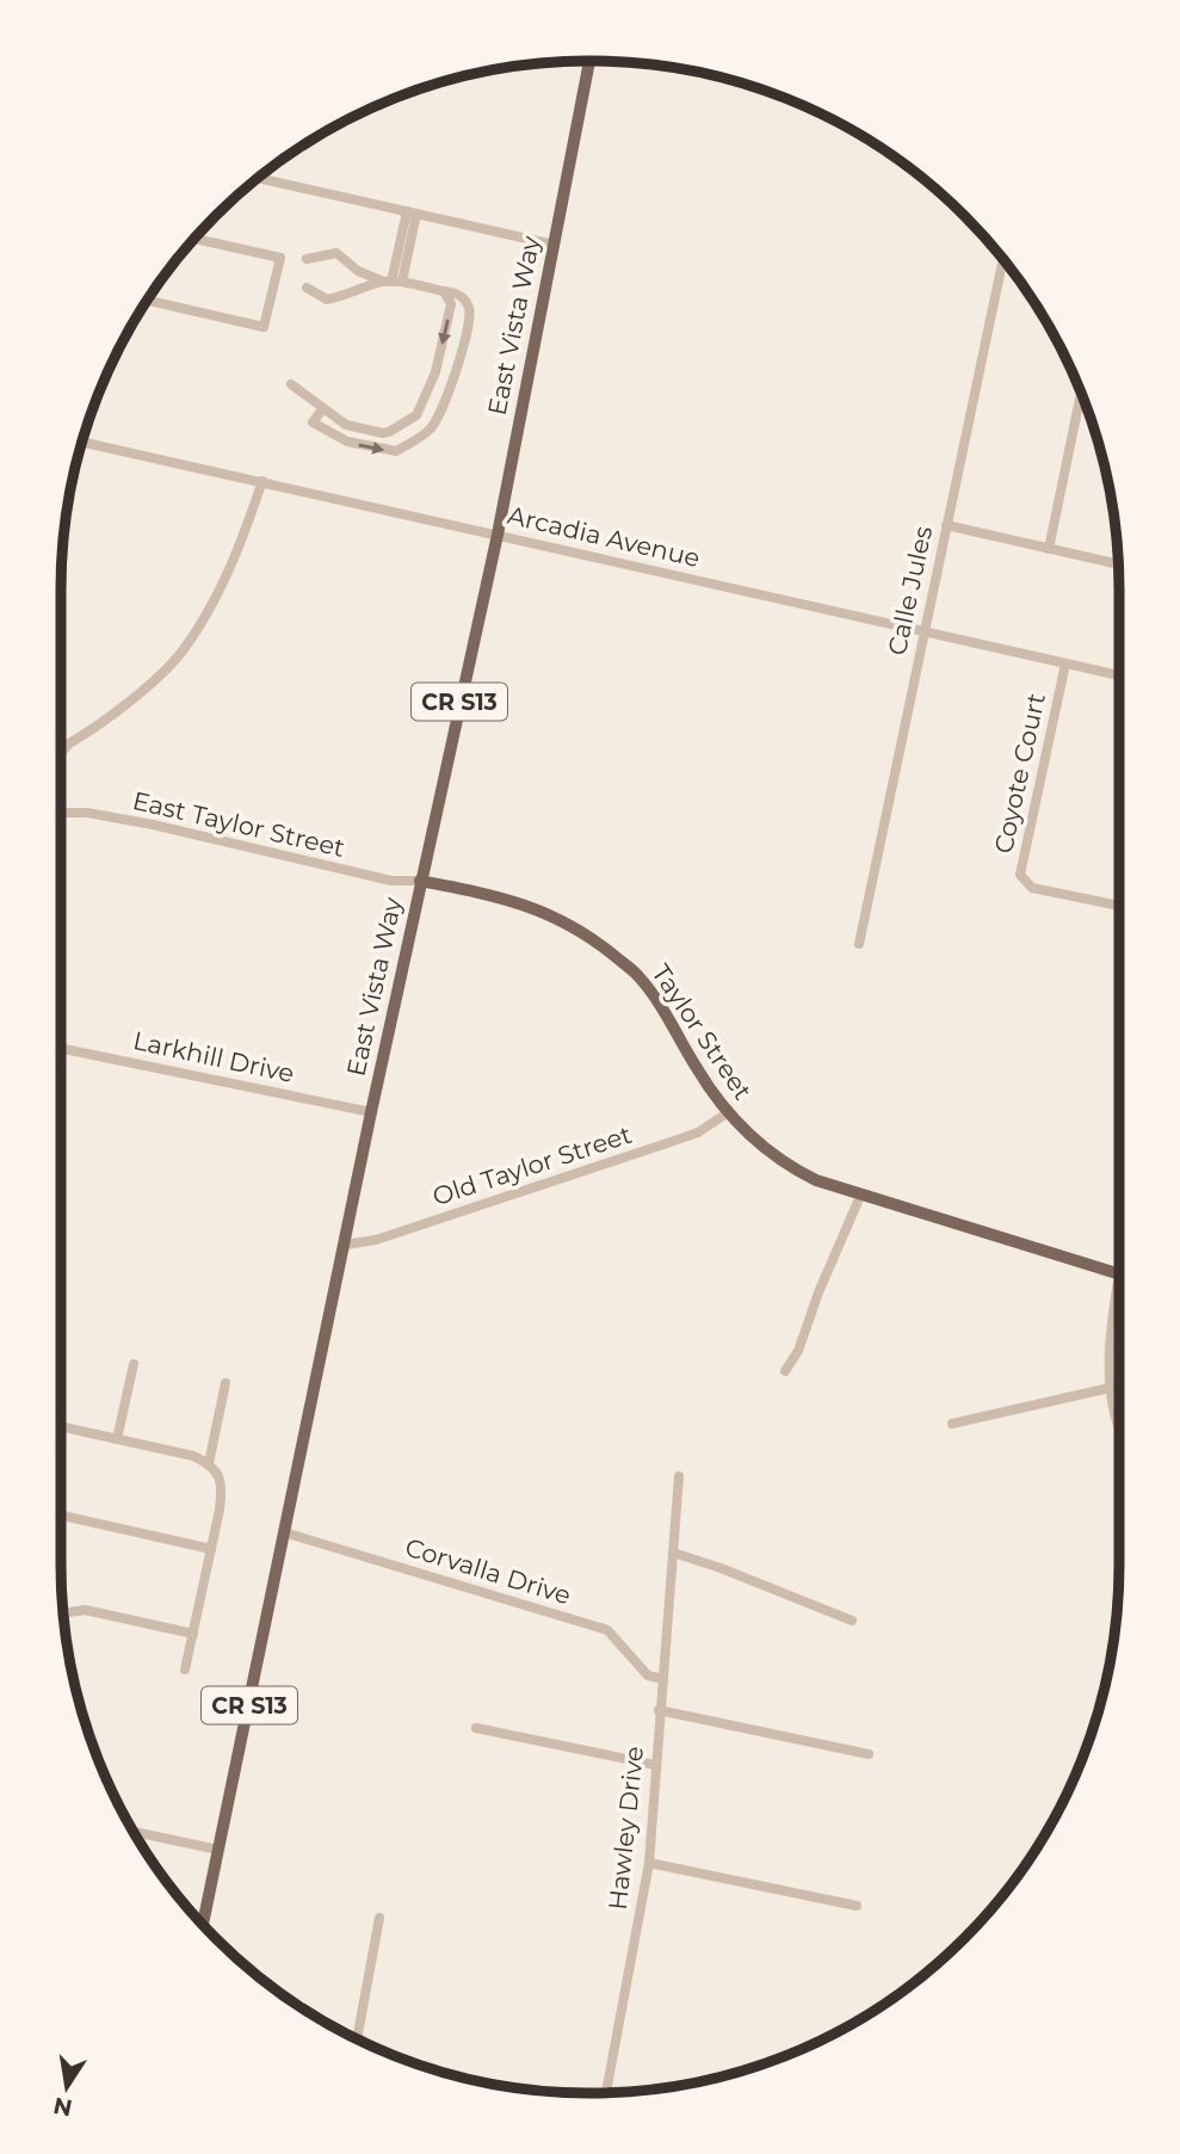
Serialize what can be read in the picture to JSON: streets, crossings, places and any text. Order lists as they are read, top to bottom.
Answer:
{
  "streets": {
    "main road": ["East Vista Way", "CR S13", "Taylor Street"],
    "street": [
      "Arcadia Avenue",
      "Calle Jules",
      "Coyote Court",
      "East Taylor Street",
      "Larkhill Drive",
      "Old Taylor Street",
      "Corvalla Drive",
      "Hawley Drive"
    ]
  },
  "crossings": [
    ["East Vista Way", "Arcadia Avenue"],
    ["East Vista Way", "East Taylor Street"],
    ["East Vista Way", "Taylor Street"],
    ["East Vista Way", "Larkhill Drive"],
    ["East Vista Way", "Old Taylor Street"],
    ["East Vista Way", "Corvalla Drive"],
    ["Arcadia Avenue", "Calle Jules"],
    ["Arcadia Avenue", "Coyote Court"],
    ["East Taylor Street", "Taylor Street"],
    ["Taylor Street", "Old Taylor Street"],
    ["Corvalla Drive", "Hawley Drive"]
  ],
  "north": "bottom"
}
